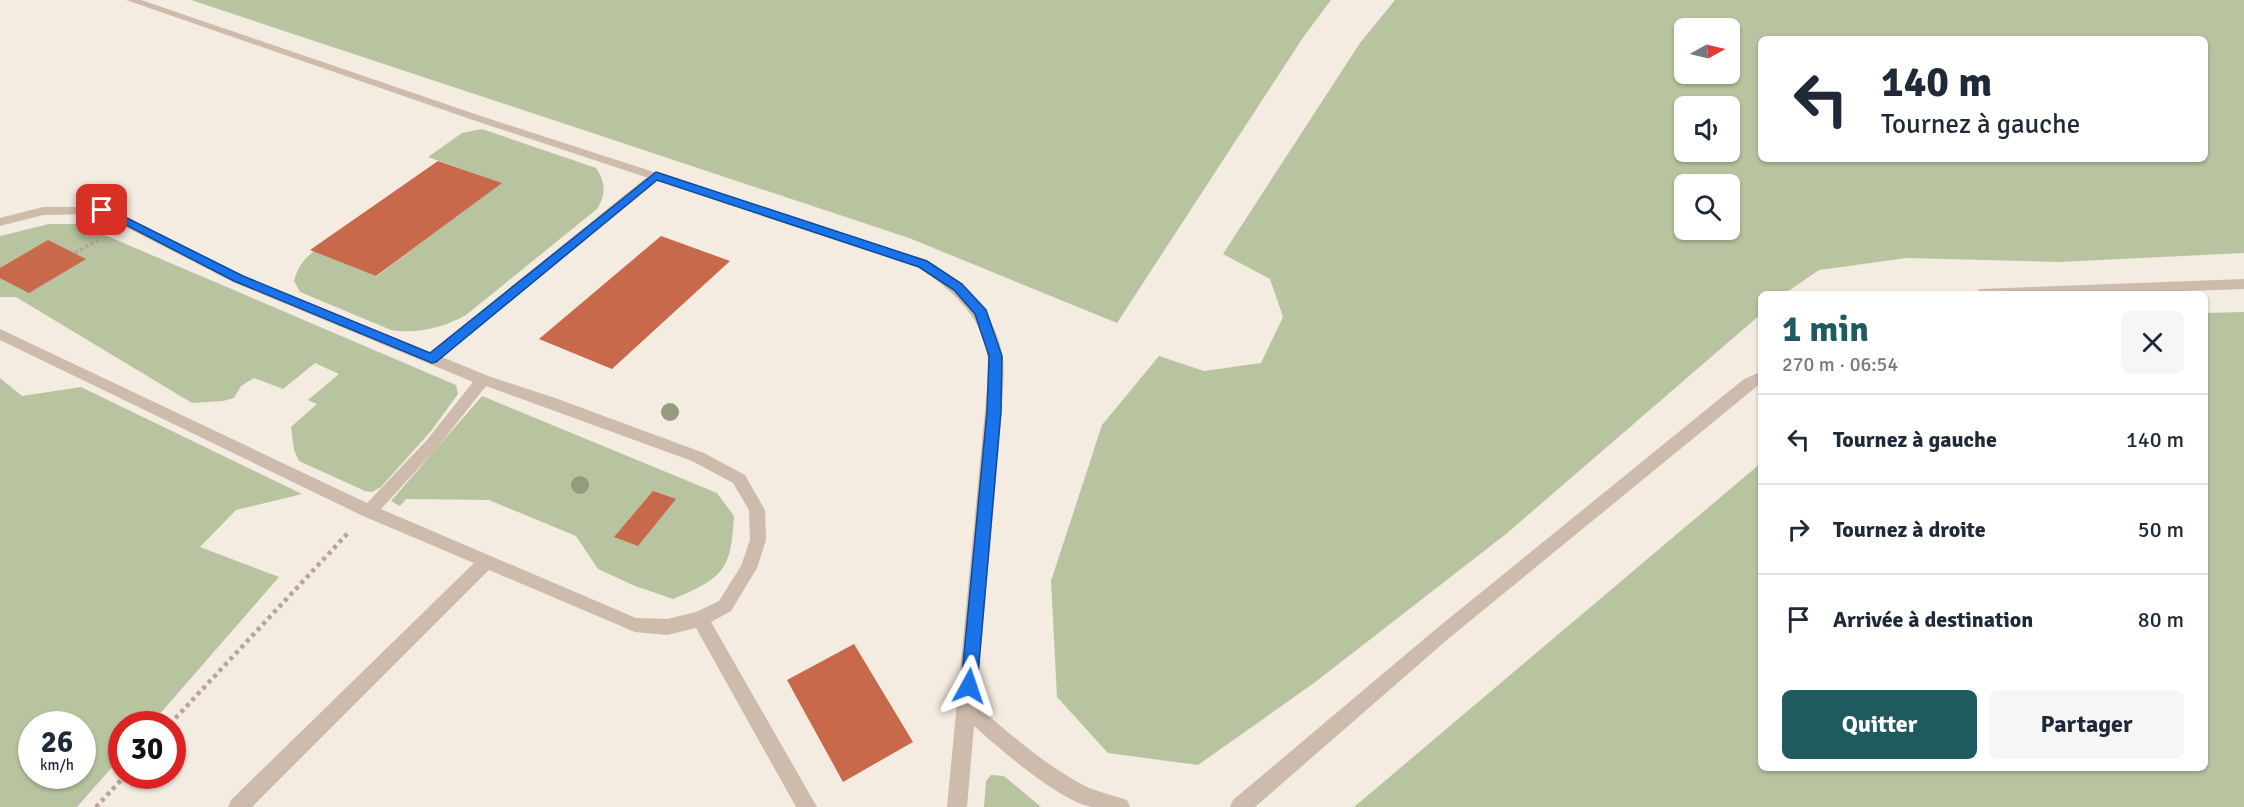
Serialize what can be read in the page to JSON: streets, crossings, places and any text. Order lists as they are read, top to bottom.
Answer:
{
  "north": "right",
  "page": {
    "turn": ["140 m", "Tournez à gauche"],
    "heading": ["1 min", "270 m · 06:54"],
    "list": [
      {
        "name": "Tournez à gauche",
        "value": "140 m"
      },
      {
        "name": "Tournez à droite",
        "value": "50 m"
      },
      {
        "name": "Arrivée à destination",
        "value": "80 m"
      }
    ],
    "buttons": ["Quitter", "Partager"],
    "speed": "26 km/h",
    "limit": "30"
  }
}
